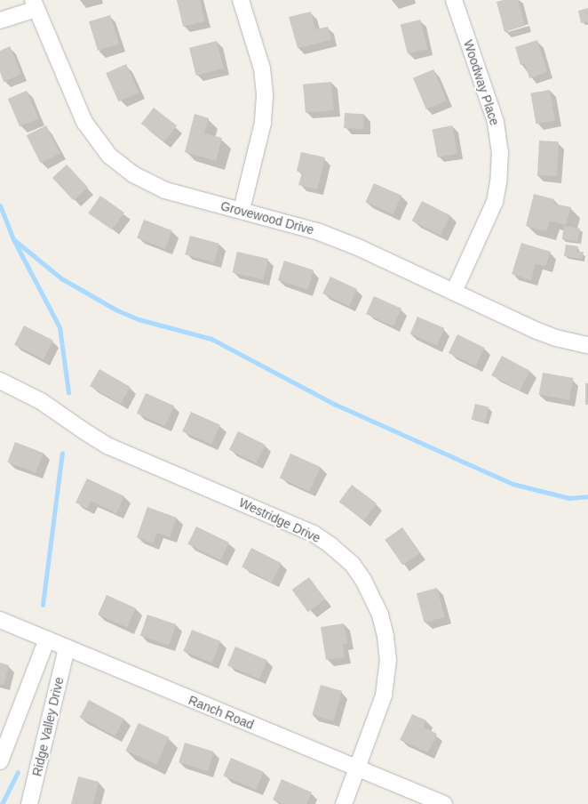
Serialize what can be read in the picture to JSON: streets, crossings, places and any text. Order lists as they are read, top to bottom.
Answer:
{
  "streets": {
    "street": [
      "Woodway Place",
      "Grovewood Drive",
      "Westridge Drive",
      "Ranch Road",
      "Ridge Valley Drive"
    ]
  },
  "crossings": [
    ["Woodway Place", "Grovewood Drive"],
    ["Westridge Drive", "Ranch Road"],
    ["Ranch Road", "Ridge Valley Drive"]
  ]
}
